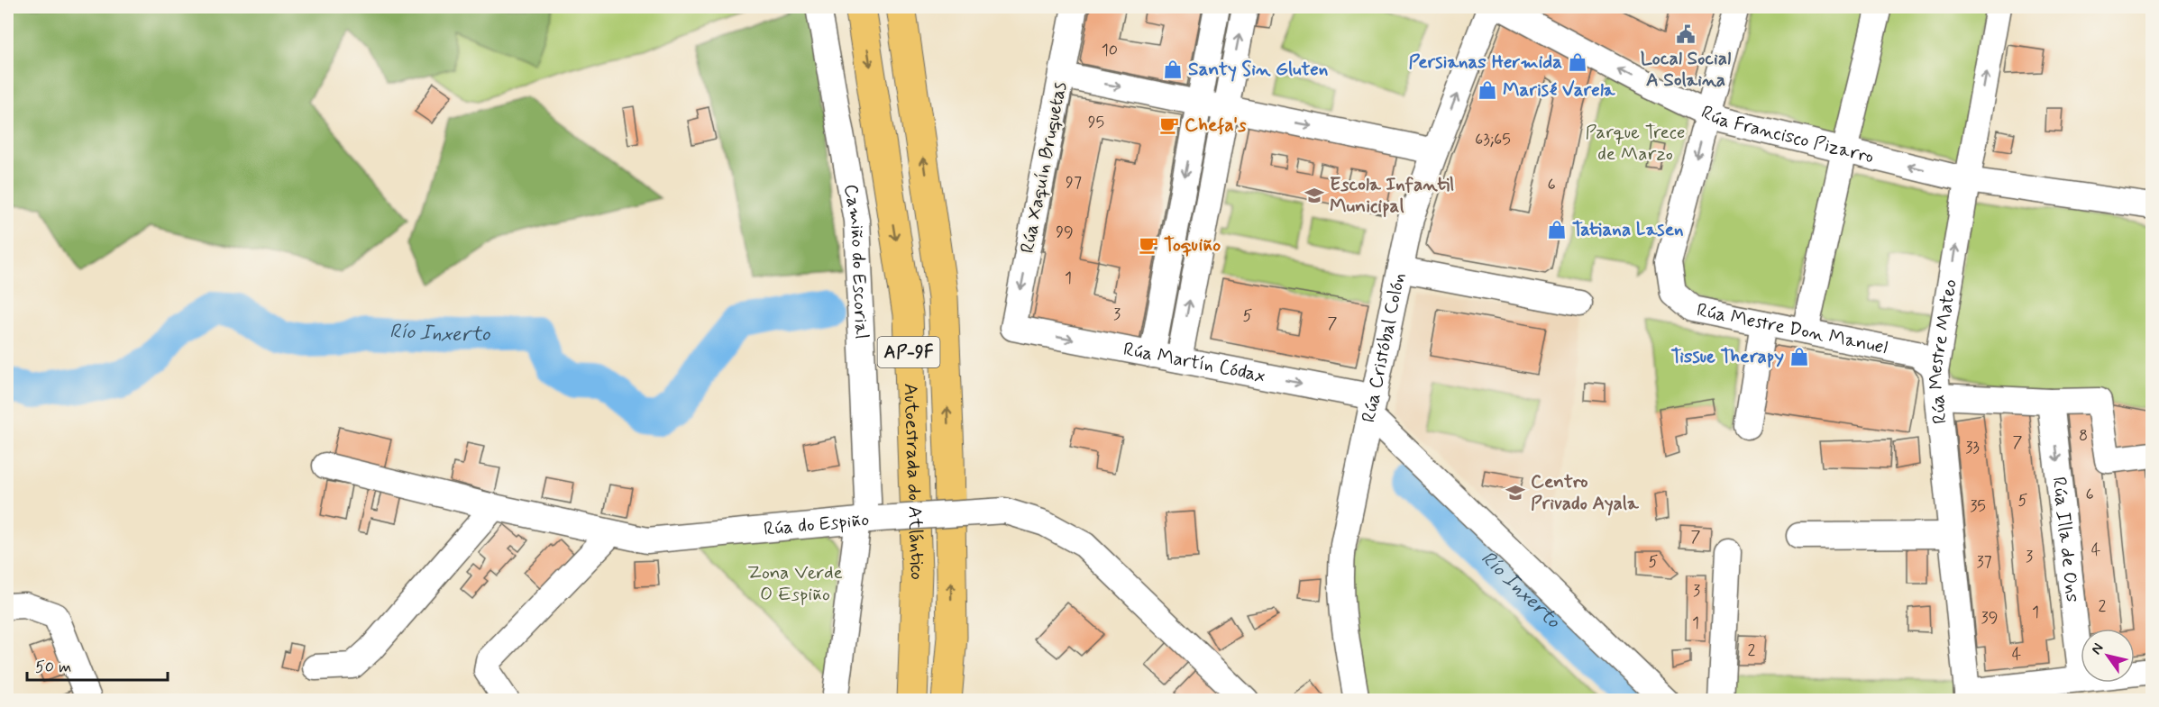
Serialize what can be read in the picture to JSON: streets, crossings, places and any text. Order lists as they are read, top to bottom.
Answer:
{
  "streets": {
    "highway": ["AP-9F", "Autoestrada do Atlántico"],
    "street": [
      "Rúa Francisco Pizarro",
      "Rúa Xaquín Bruquetas",
      "Camiño do Escorial",
      "Rúa Mestre Don Manuel",
      "Rúa Cristóbal Colón",
      "Rúa Mestre Mateo",
      "Rúa Martín Códax",
      "Rúa do Espiño",
      "Rúa Illa de Ons"
    ]
  },
  "crossings": [
    ["Rúa Francisco Pizarro", "Rúa Mestre Don Manuel"],
    ["Rúa Francisco Pizarro", "Rúa Mestre Mateo"],
    ["Rúa Xaquín Bruquetas", "Rúa Martín Códax"],
    ["Camiño do Escorial", "Rúa do Espiño"],
    ["Rúa Cristóbal Colón", "Rúa Martín Códax"]
  ],
  "one_way": ["Rúa Francisco Pizarro", "Rúa Martín Códax", "Rúa Illa de Ons"],
  "water": ["Río Inxerto"],
  "parks": ["Parque Trece de Marzo", "Zona Verde O Espiño"],
  "places": {
    "public building": ["Local Social A Solaina"],
    "shop": [
      "Persianas Hermida",
      "Santy Sin Gluten",
      "Marisé Varela",
      "Tatiana Lasen",
      "Tissue Therapy"
    ],
    "cafe": ["Chefa's", "Toquiño"],
    "school or university": ["Escola Infantil Municipal", "Centro Privado Ayala"]
  },
  "house_numbers": [
    "10",
    "95",
    "63;65",
    "97",
    "6",
    "99",
    "1",
    "3",
    "5",
    "7",
    "8",
    "7",
    "33",
    "6",
    "5",
    "35",
    "7",
    "4",
    "3",
    "5",
    "37",
    "3",
    "2",
    "1",
    "39",
    "1",
    "2",
    "4"
  ],
  "scale_bar": "50 m",
  "north": "top left"
}
